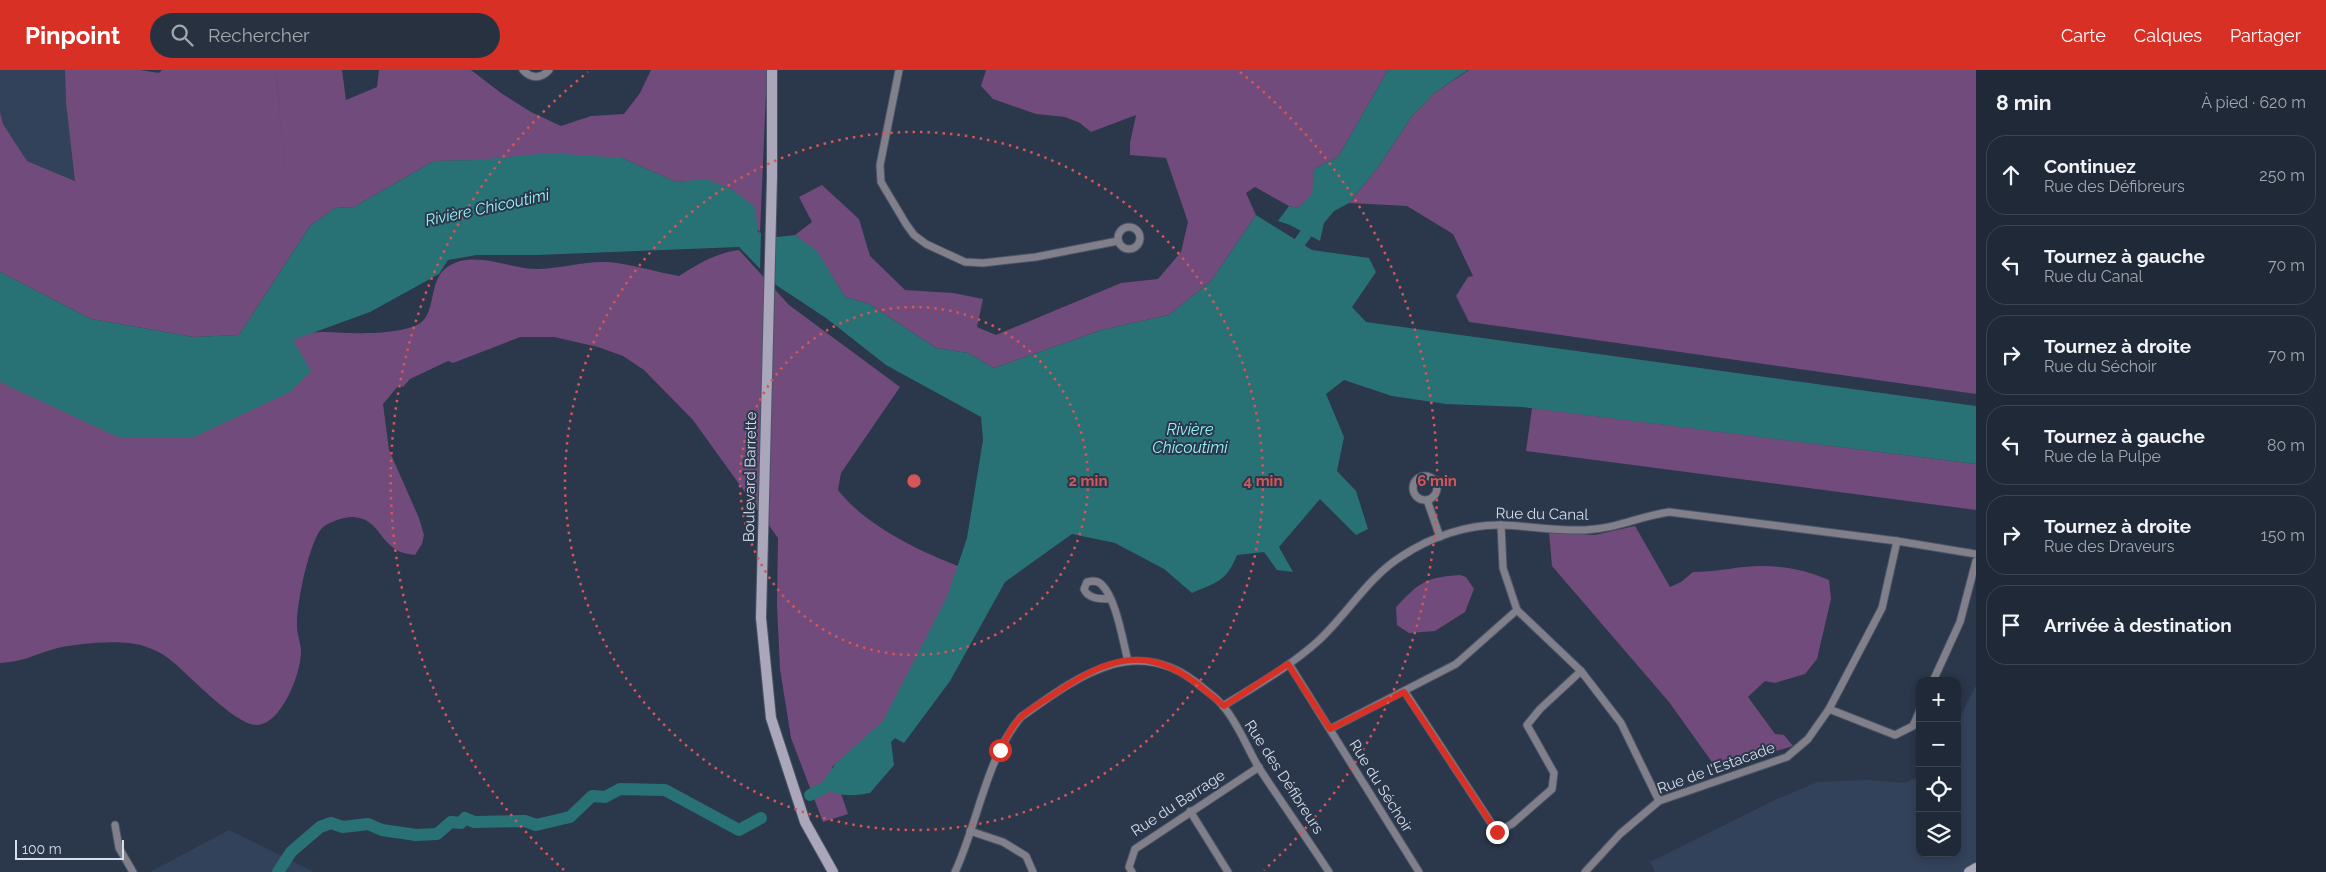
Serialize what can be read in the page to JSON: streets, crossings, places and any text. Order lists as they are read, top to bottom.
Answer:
{
  "streets": {
    "street": [
      "Boulevard Barrette",
      "Rue du Canal",
      "Rue de l'Estacade",
      "Rue des Défibreurs",
      "Rue du Séchoir",
      "Rue du Barrage"
    ]
  },
  "crossings": [
    ["Rue du Canal", "Rue de l'Estacade"],
    ["Rue du Canal", "Rue des Défibreurs"],
    ["Rue du Canal", "Rue du Séchoir"],
    ["Rue des Défibreurs", "Rue du Barrage"]
  ],
  "water": ["Rivière Chicoutimi"],
  "scale_bar": "100 m",
  "page": {
    "header": "Pinpoint",
    "search": "Rechercher",
    "nav": ["Carte", "Calques", "Partager"],
    "heading": ["8 min", "À pied · 620 m"],
    "list": [
      ["Continuez", "Rue des Défibreurs", "250 m"],
      ["Tournez à gauche", "Rue du Canal", "70 m"],
      ["Tournez à droite", "Rue du Séchoir", "70 m"],
      ["Tournez à gauche", "Rue de la Pulpe", "80 m"],
      ["Tournez à droite", "Rue des Draveurs", "150 m"],
      "Arrivée à destination"
    ],
    "map_buttons": ["+", "−"],
    "scale": "100 m"
  },
  "rings": ["2 min", "4 min", "6 min"]
}
